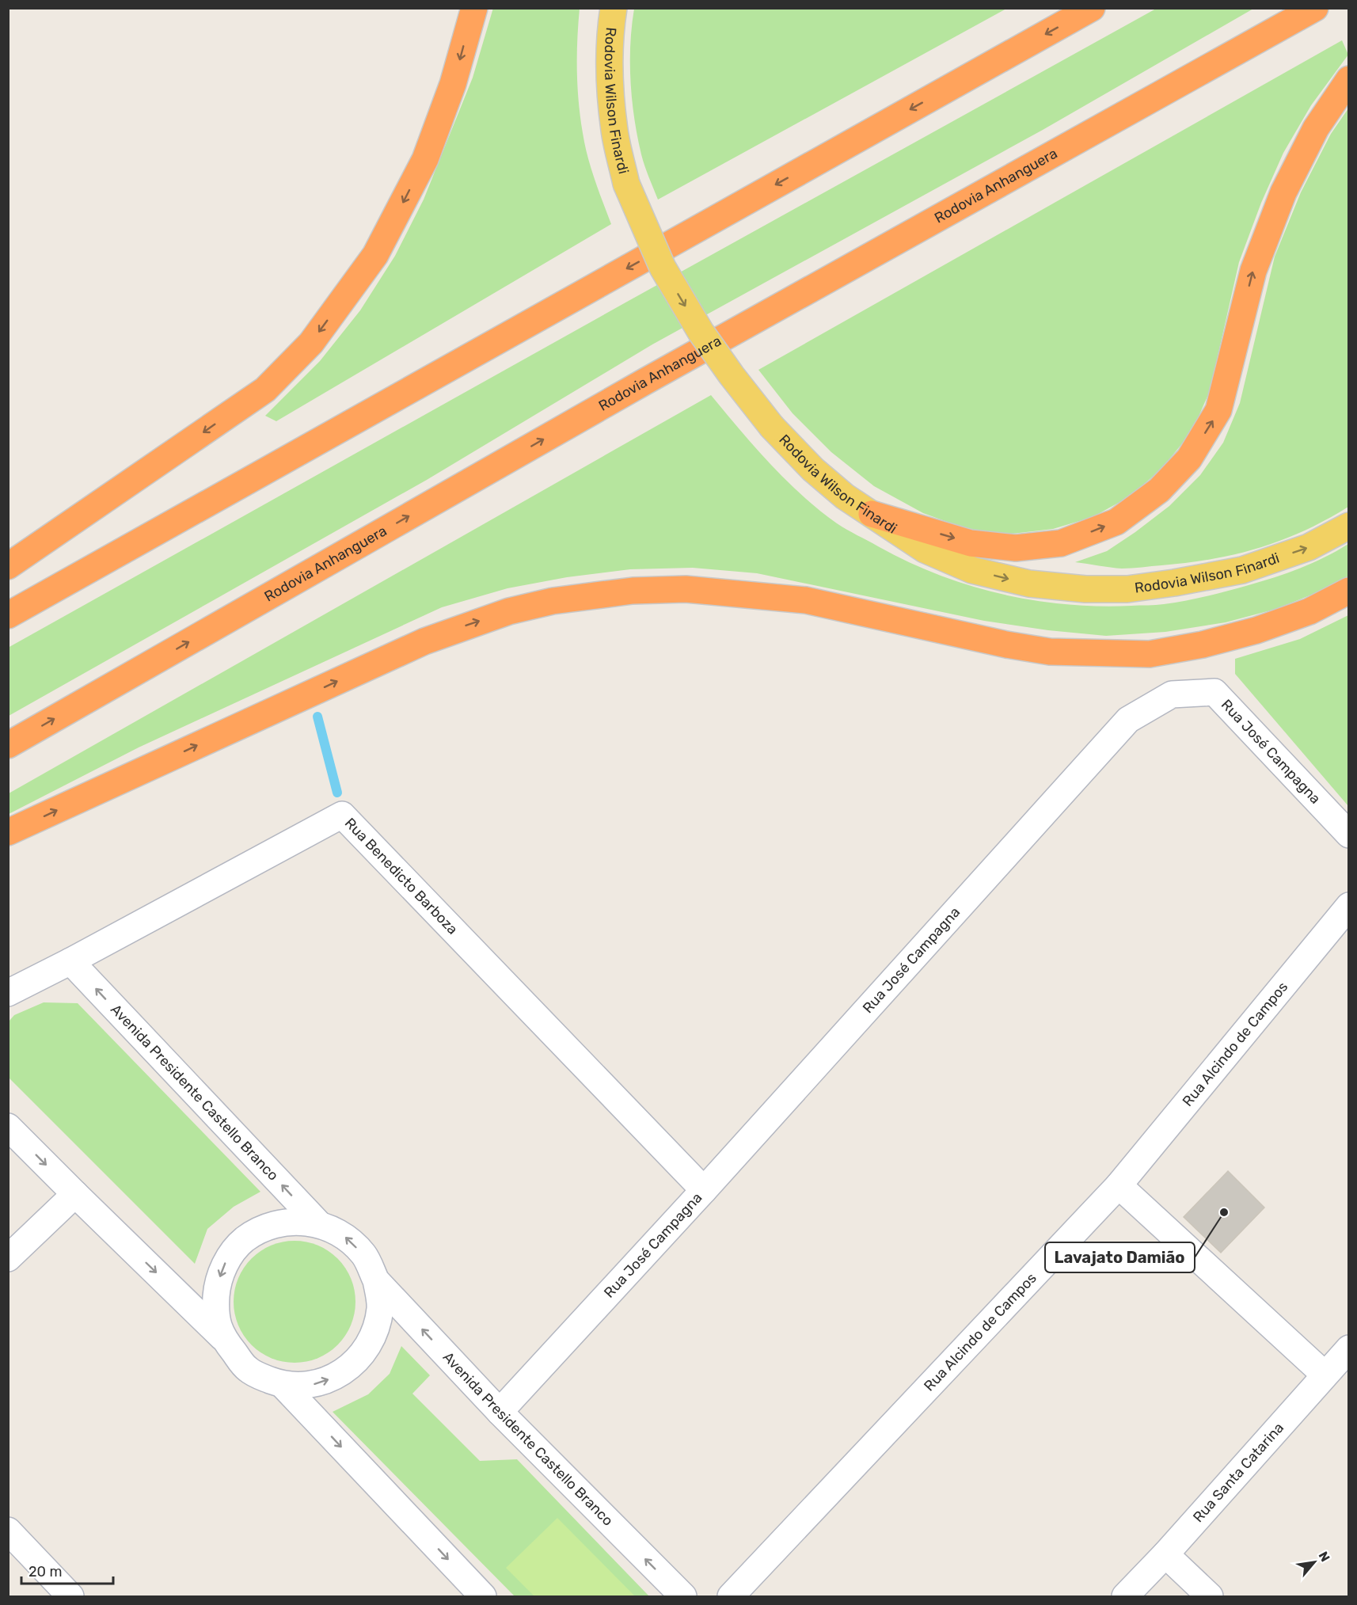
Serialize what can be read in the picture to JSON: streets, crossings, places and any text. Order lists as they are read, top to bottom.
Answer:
{
  "streets": {
    "highway": ["Rodovia Anhanguera"],
    "main road": ["Rodovia Wilson Finardi"],
    "street": [
      "Rua José Campagna",
      "Rua Benedicto Barboza",
      "Rua Alcindo de Campos",
      "Avenida Presidente Castello Branco",
      "Rua Santa Catarina"
    ]
  },
  "crossings": [
    ["Rua José Campagna", "Rua Benedicto Barboza"],
    ["Rua José Campagna", "Avenida Presidente Castello Branco"],
    ["Rua Benedicto Barboza", "Avenida Presidente Castello Branco"]
  ],
  "one_way": ["Rodovia Wilson Finardi"],
  "places": ["Lavajato Damião"],
  "scale_bar": "20 m",
  "north": "top right"
}
